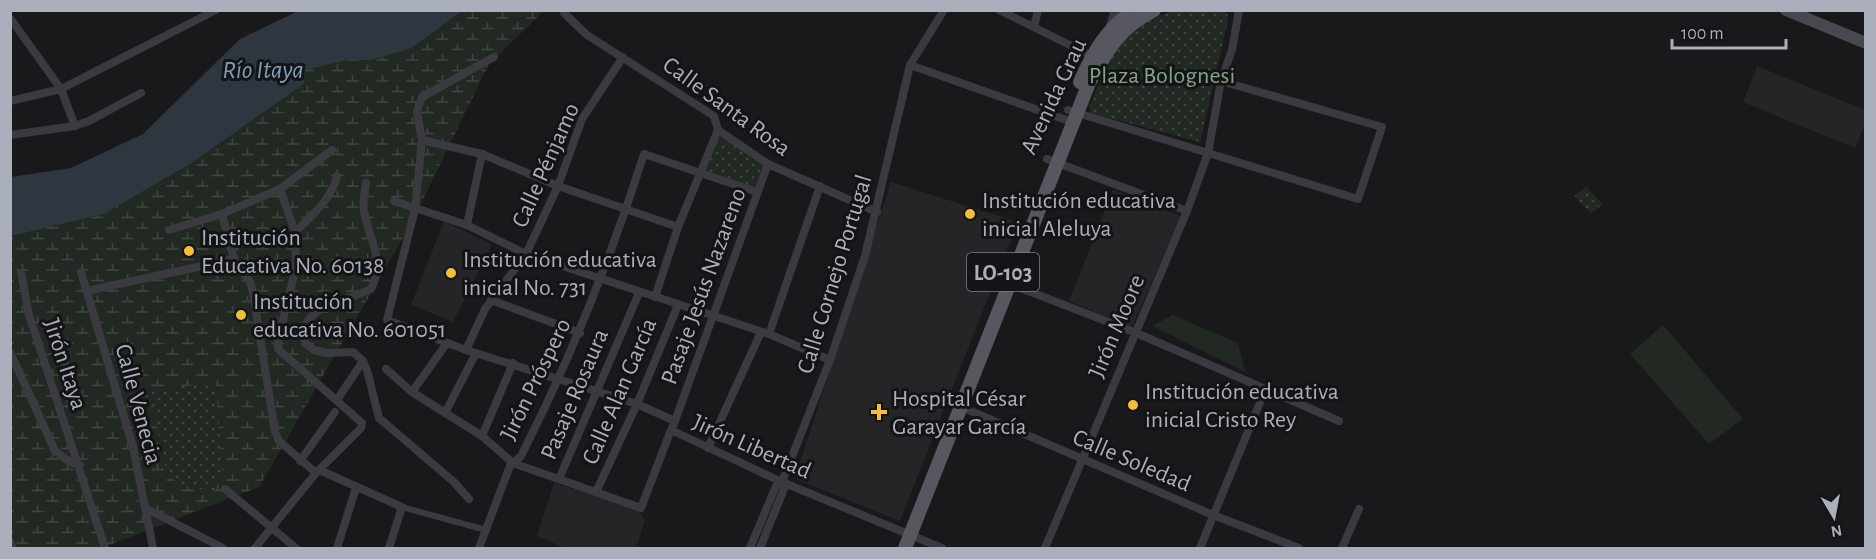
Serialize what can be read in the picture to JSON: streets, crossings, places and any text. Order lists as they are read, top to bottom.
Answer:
{
  "streets": {
    "main road": ["Avenida Grau", "LO-103"],
    "street": [
      "Calle Santa Rosa",
      "Calle Pénjamo",
      "Calle Cornejo Portugal",
      "Pasaje Jesús Nazareno",
      "Jirón Moore",
      "Jirón Itaya",
      "Jirón Próspero",
      "Calle Alan García",
      "Pasaje Rosaura",
      "Calle Venecia",
      "Jirón Libertad",
      "Calle Soledad"
    ]
  },
  "crossings": [
    ["Avenida Grau", "LO-103"],
    ["Avenida Grau", "Jirón Libertad"],
    ["Avenida Grau", "Calle Soledad"],
    ["Calle Santa Rosa", "Calle Pénjamo"],
    ["Calle Santa Rosa", "Calle Cornejo Portugal"],
    ["Calle Santa Rosa", "Pasaje Jesús Nazareno"],
    ["Calle Pénjamo", "Jirón Libertad"],
    ["Calle Cornejo Portugal", "Jirón Libertad"],
    ["Pasaje Jesús Nazareno", "Jirón Libertad"],
    ["Jirón Moore", "Calle Soledad"],
    ["Jirón Próspero", "Jirón Libertad"],
    ["Calle Alan García", "Jirón Libertad"],
    ["Pasaje Rosaura", "Jirón Libertad"]
  ],
  "water": ["Río Itaya"],
  "parks": ["Plaza Bolognesi"],
  "places": {
    "other": [
      "Institución educativa inicial Aleluya",
      "Institución Educativa No. 60138",
      "Institución educativa inicial No. 731",
      "Institución educativa No. 601051",
      "Institución educativa inicial Cristo Rey"
    ],
    "health": ["Hospital César Garayar García"]
  },
  "scale_bar": "100 m",
  "north": "bottom"
}
